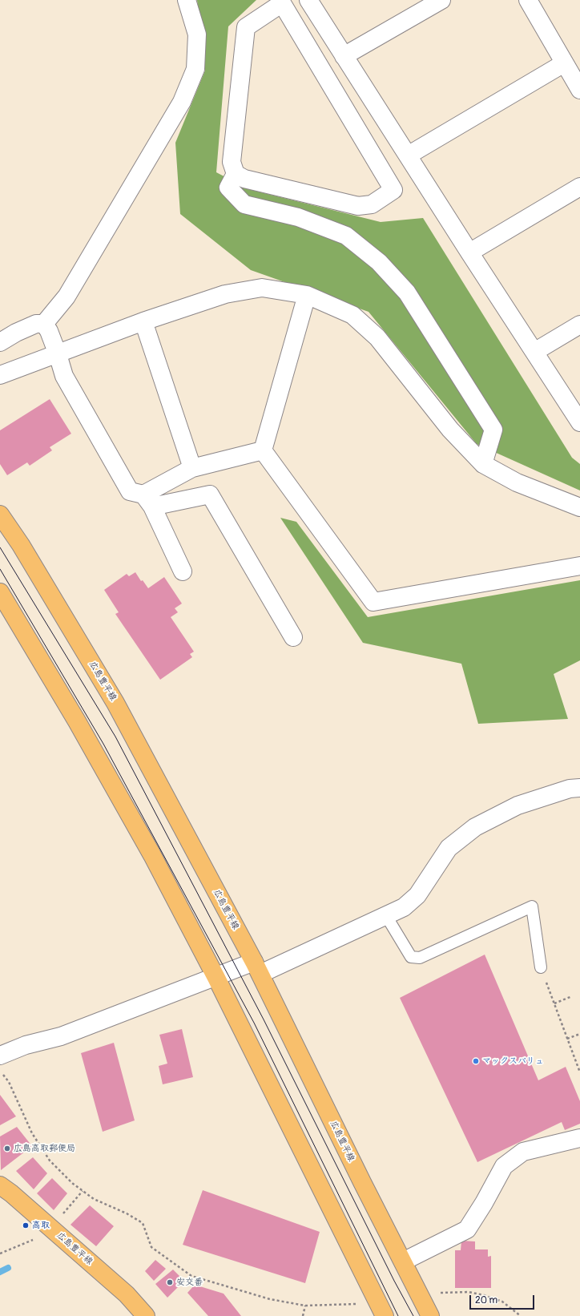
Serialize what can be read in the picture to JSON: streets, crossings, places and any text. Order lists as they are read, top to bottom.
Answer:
{
  "streets": {
    "main road": ["広島豊平線"]
  },
  "places": [
    "マックスバリュ",
    "広島高取郵便局",
    "高取",
    "安交番"
  ],
  "scale_bar": "20 m"
}
